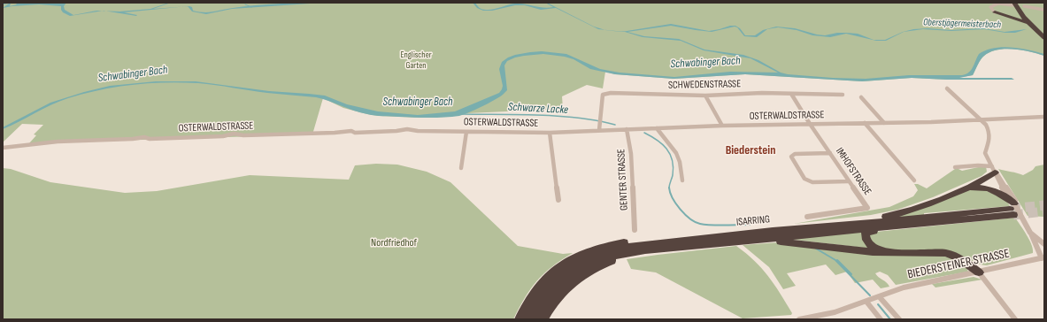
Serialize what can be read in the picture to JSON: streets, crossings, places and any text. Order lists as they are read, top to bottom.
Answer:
{
  "streets": {
    "highway": ["ISARRING"],
    "street": [
      "SCHWEDENSTRASSE",
      "OSTERWALDSTRASSE",
      "IMHOFSTRASSE",
      "GENTER STRASSE",
      "BIEDERSTEINER STRASSE"
    ]
  },
  "crossings": [
    ["SCHWEDENSTRASSE", "OSTERWALDSTRASSE"],
    ["SCHWEDENSTRASSE", "IMHOFSTRASSE"],
    ["OSTERWALDSTRASSE", "IMHOFSTRASSE"],
    ["OSTERWALDSTRASSE", "GENTER STRASSE"]
  ],
  "districts": ["Biederstein"],
  "water": ["Oberstjägermeisterbach", "Schwabinger Bach", "Schwarze Lacke"],
  "parks": ["Englischer Garten", "Nordfriedhof"]
}
